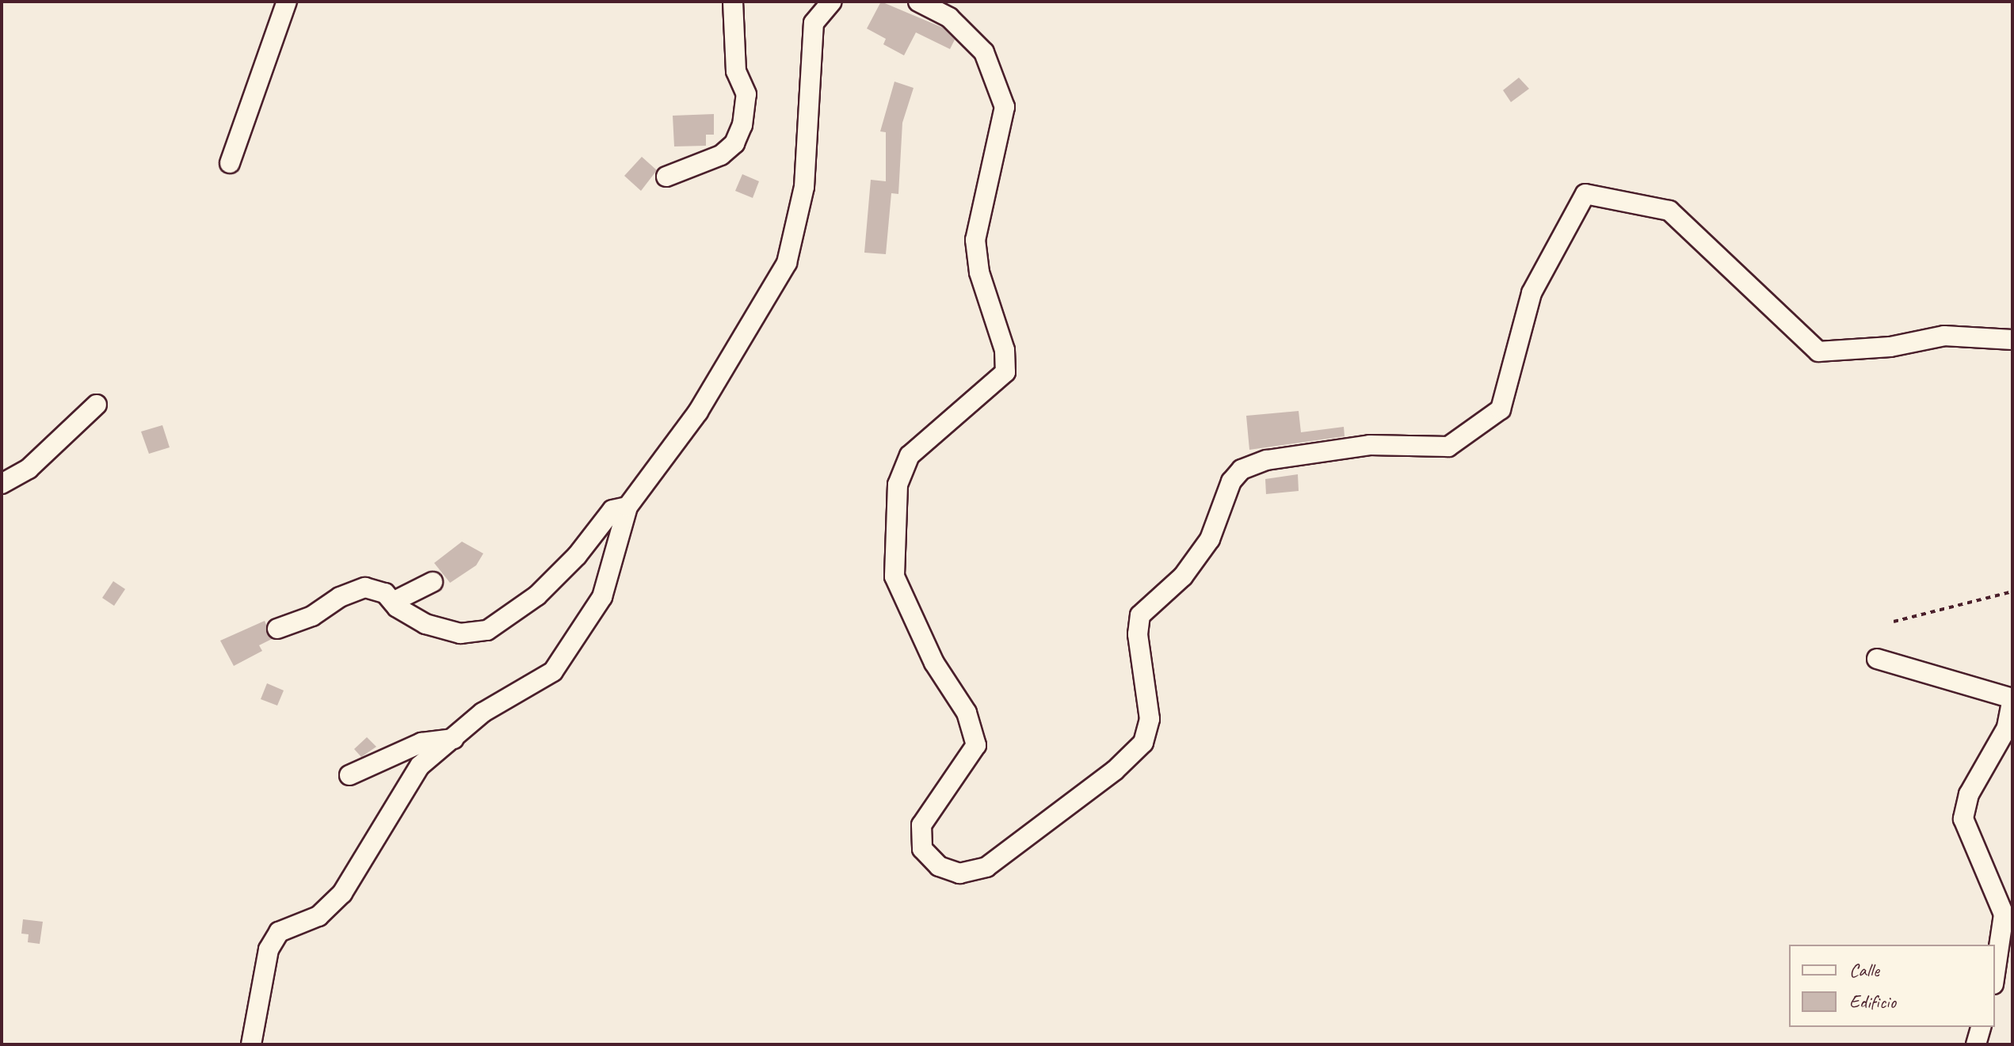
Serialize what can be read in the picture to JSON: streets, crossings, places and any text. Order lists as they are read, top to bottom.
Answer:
{
  "legend": ["Calle", "Edificio"]
}
